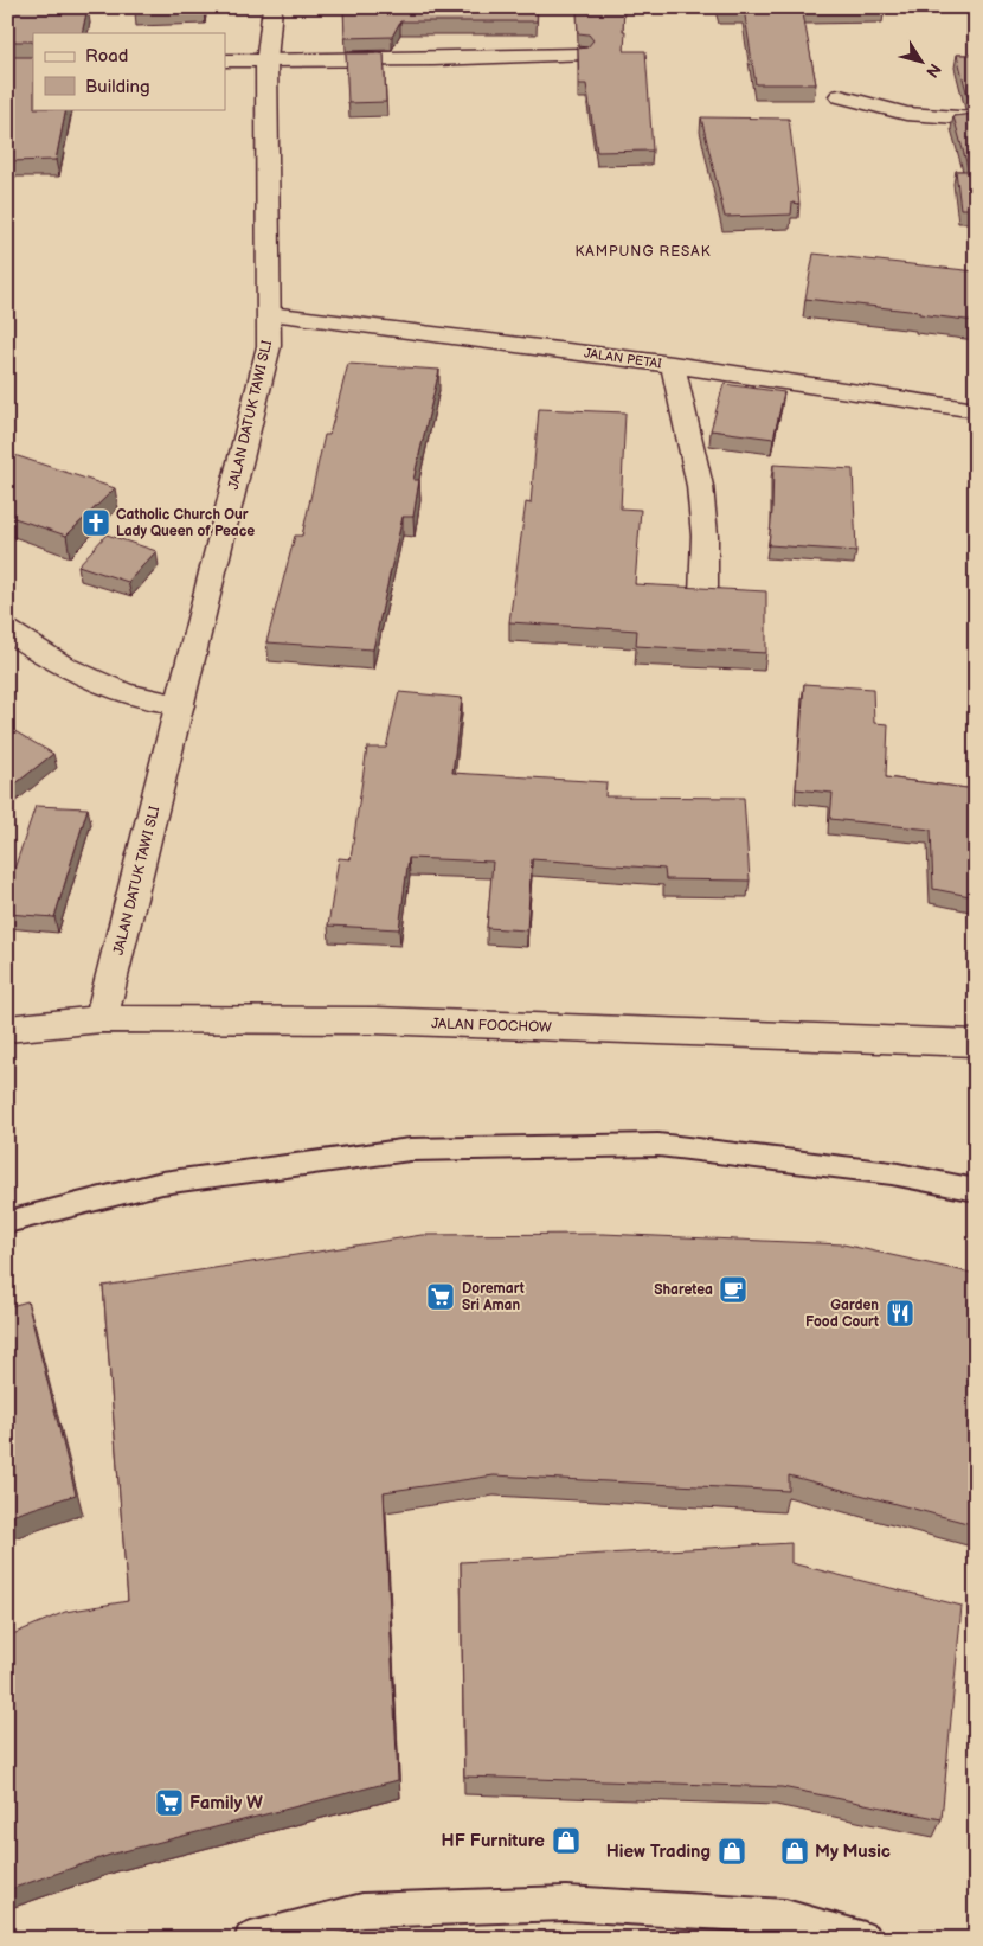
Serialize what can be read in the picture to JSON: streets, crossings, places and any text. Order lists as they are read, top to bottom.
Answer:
{
  "streets": {
    "street": ["JALAN PETAI", "JALAN DATUK TAWI SLI", "JALAN FOOCHOW"]
  },
  "crossings": [
    ["JALAN PETAI", "JALAN DATUK TAWI SLI"],
    ["JALAN DATUK TAWI SLI", "JALAN FOOCHOW"]
  ],
  "districts": ["KAMPUNG RESAK"],
  "places": {
    "church": ["Catholic Church Our Lady Queen of Peace"],
    "cafe": ["Sharetea"],
    "supermarket": ["Doremart Sri Aman", "Family W"],
    "restaurant": ["Garden Food Court"],
    "shop": ["HF Furniture", "Hiew Trading", "My Music"]
  },
  "legend": ["Road", "Building"],
  "north": "bottom right"
}
